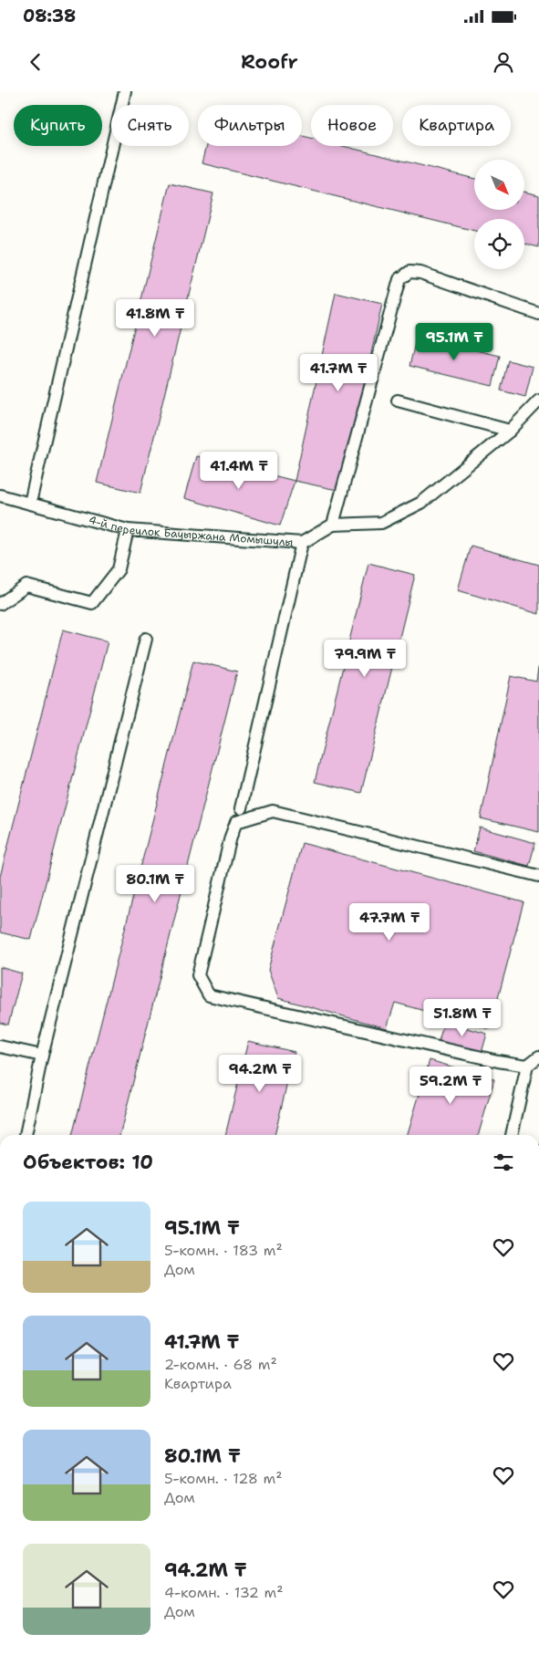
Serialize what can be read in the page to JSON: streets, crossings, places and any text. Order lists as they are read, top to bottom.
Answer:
{
  "streets": {
    "lane": ["4-й переулок Бауыржана Момышулы"]
  },
  "north": "bottom right",
  "page": {
    "status": "08:38",
    "header": "Roofr",
    "chip": [
      "Купить",
      "Снять",
      "Фильтры",
      "Новое",
      "Квартира"
    ],
    "price": [
      "41.8M ₸",
      "95.1M ₸",
      "41.7M ₸",
      "41.4M ₸",
      "79.9M ₸",
      "80.1M ₸",
      "47.7M ₸",
      "51.8M ₸",
      "94.2M ₸",
      "59.2M ₸"
    ],
    "heading": "Объектов: 10",
    "list": [
      {
        "name": "95.1M ₸",
        "note": "5-комн. · 183 m² · Дом"
      },
      {
        "name": "41.7M ₸",
        "note": "2-комн. · 68 m² · Квартира"
      },
      {
        "name": "80.1M ₸",
        "note": "5-комн. · 128 m² · Дом"
      },
      {
        "name": "94.2M ₸",
        "note": "4-комн. · 132 m² · Дом"
      }
    ]
  }
}
